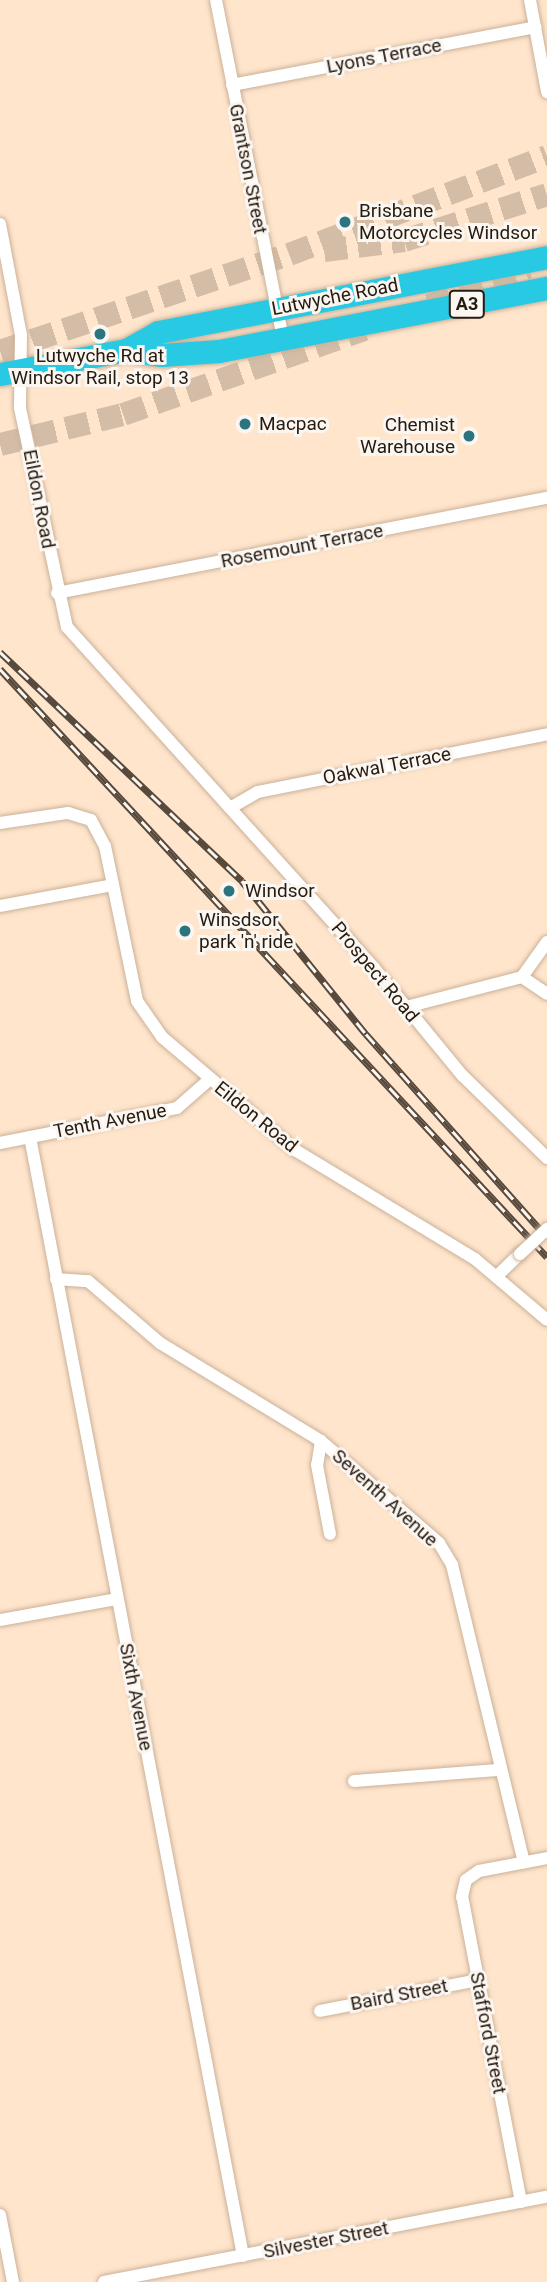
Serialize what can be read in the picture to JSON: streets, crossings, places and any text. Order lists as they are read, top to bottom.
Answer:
{
  "streets": {
    "highway": ["Lutwyche Road", "A3"],
    "street": [
      "Lyons Terrace",
      "Grantson Street",
      "Eildon Road",
      "Rosemount Terrace",
      "Oakwal Terrace",
      "Prospect Road",
      "Tenth Avenue",
      "Seventh Avenue",
      "Sixth Avenue",
      "Baird Street",
      "Stafford Street",
      "Silvester Street"
    ]
  },
  "crossings": [
    ["Lyons Terrace", "Grantson Street"],
    ["Grantson Street", "Lutwyche Road"],
    ["Lutwyche Road", "Eildon Road"],
    ["Eildon Road", "Rosemount Terrace"],
    ["Eildon Road", "Prospect Road"],
    ["Eildon Road", "Tenth Avenue"],
    ["Oakwal Terrace", "Prospect Road"],
    ["Tenth Avenue", "Sixth Avenue"],
    ["Seventh Avenue", "Sixth Avenue"],
    ["Seventh Avenue", "Stafford Street"],
    ["Sixth Avenue", "Silvester Street"],
    ["Baird Street", "Stafford Street"],
    ["Stafford Street", "Silvester Street"]
  ],
  "places": [
    "Brisbane Motorcycles Windsor",
    "Lutwyche Rd at Windsor Rail, stop 13",
    "Macpac",
    "Chemist Warehouse",
    "Windsor",
    "Winsdsor park 'n' ride"
  ]
}
